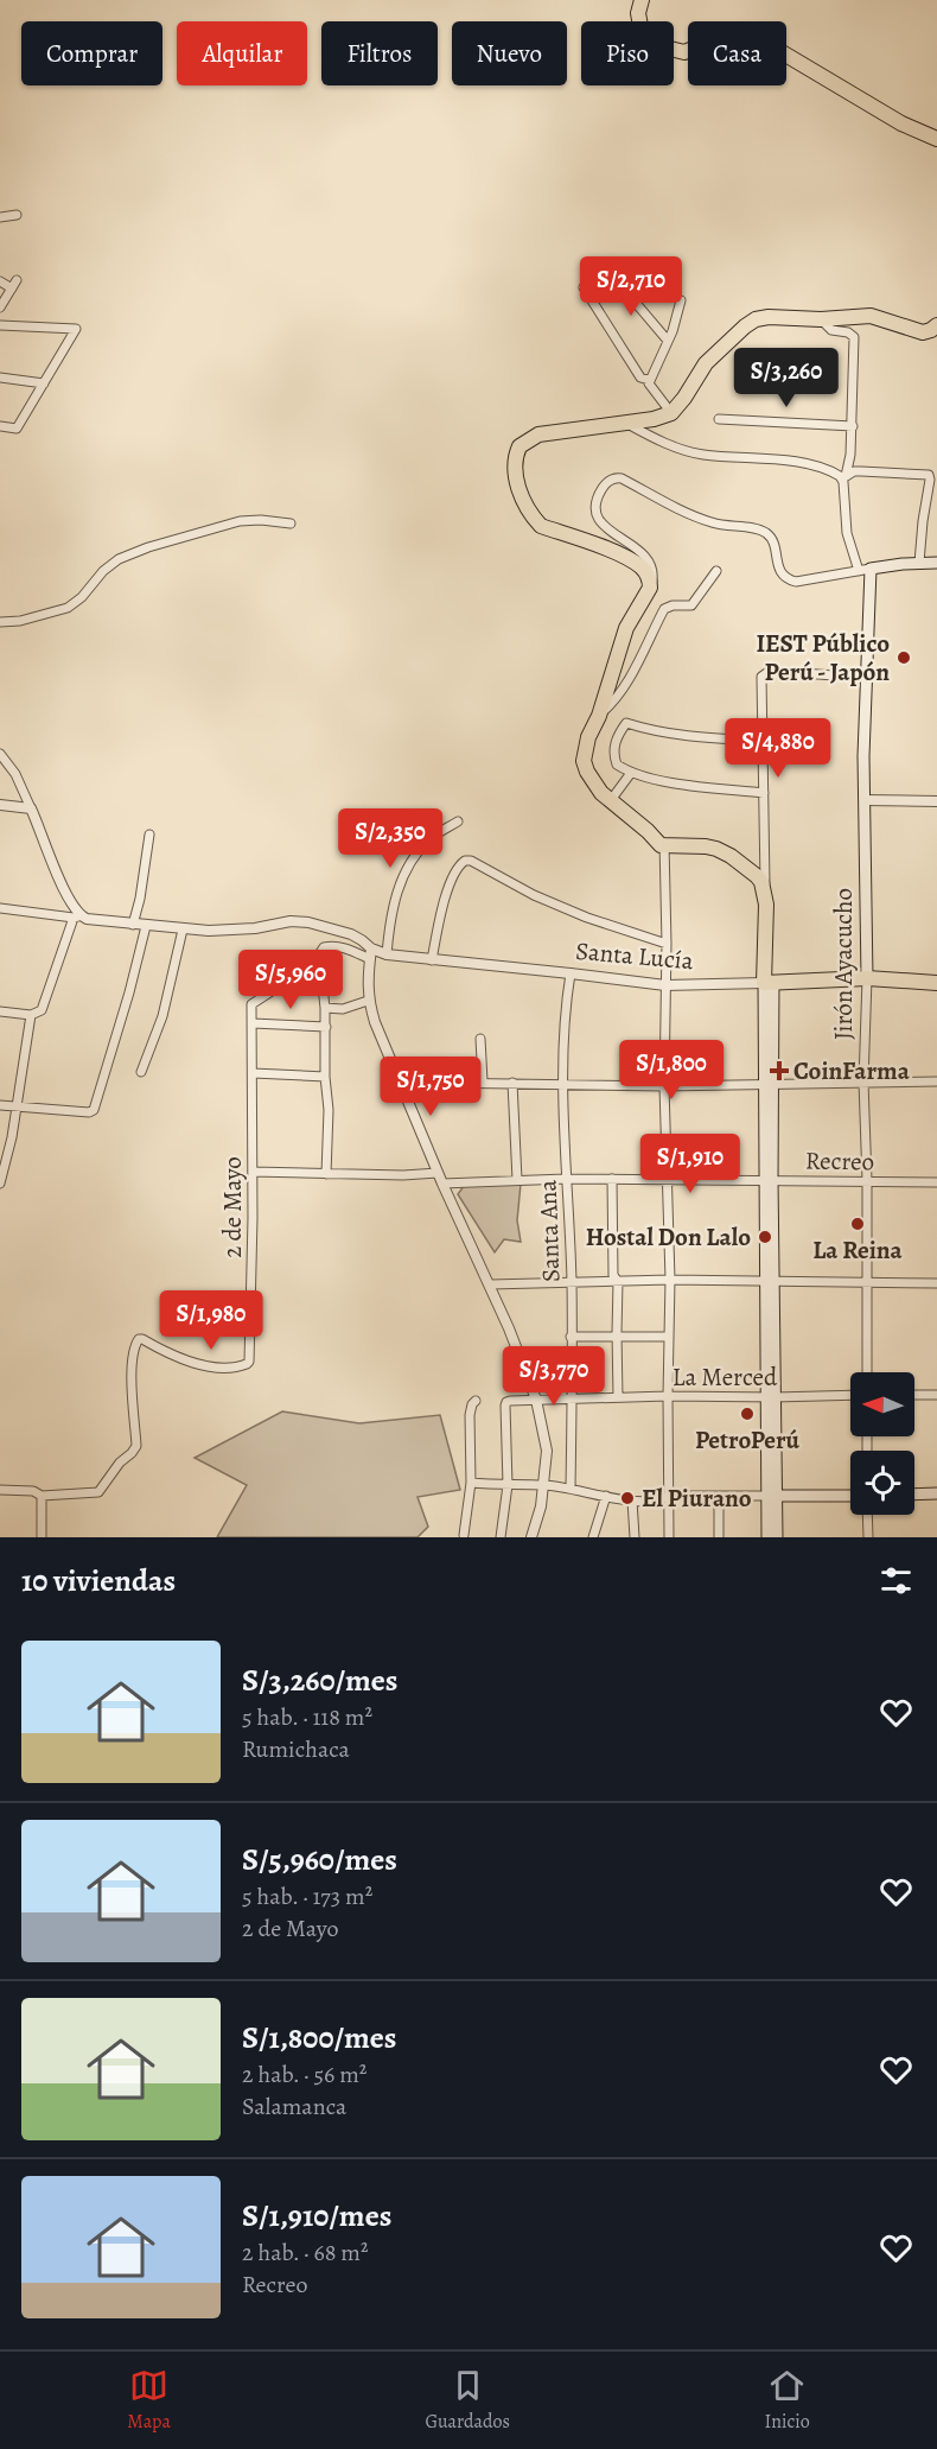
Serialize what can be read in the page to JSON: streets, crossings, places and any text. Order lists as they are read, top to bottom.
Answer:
{
  "streets": {
    "highway": ["Santa Lucía"],
    "main road": ["Jirón Ayacucho"],
    "street": [
      "Recreo",
      "2 de Mayo",
      "Santa Ana",
      "La Merced"
    ]
  },
  "crossings": [
    ["Santa Lucía", "Jirón Ayacucho"],
    ["Santa Lucía", "Santa Ana"],
    ["Jirón Ayacucho", "Recreo"],
    ["Recreo", "Santa Ana"],
    ["Santa Ana", "La Merced"]
  ],
  "places": {
    "other": [
      "IEST Público Perú - Japón",
      "La Reina",
      "Hostal Don Lalo",
      "PetroPerú",
      "El Piurano"
    ],
    "health": ["CoinFarma"]
  },
  "north": "left",
  "page": {
    "chip": [
      "Comprar",
      "Alquilar",
      "Filtros",
      "Nuevo",
      "Piso",
      "Casa"
    ],
    "price": [
      "S/2,710",
      "S/3,260",
      "S/4,880",
      "S/2,350",
      "S/5,960",
      "S/1,800",
      "S/1,750",
      "S/1,910",
      "S/1,980",
      "S/3,770"
    ],
    "heading": "10 viviendas",
    "list": [
      {
        "name": "S/3,260/mes",
        "note": "5 hab. · 118 m² · Rumichaca"
      },
      {
        "name": "S/5,960/mes",
        "note": "5 hab. · 173 m² · 2 de Mayo"
      },
      {
        "name": "S/1,800/mes",
        "note": "2 hab. · 56 m² · Salamanca"
      },
      {
        "name": "S/1,910/mes",
        "note": "2 hab. · 68 m² · Recreo"
      }
    ],
    "tabs": ["Mapa", "Guardados", "Inicio"]
  }
}
